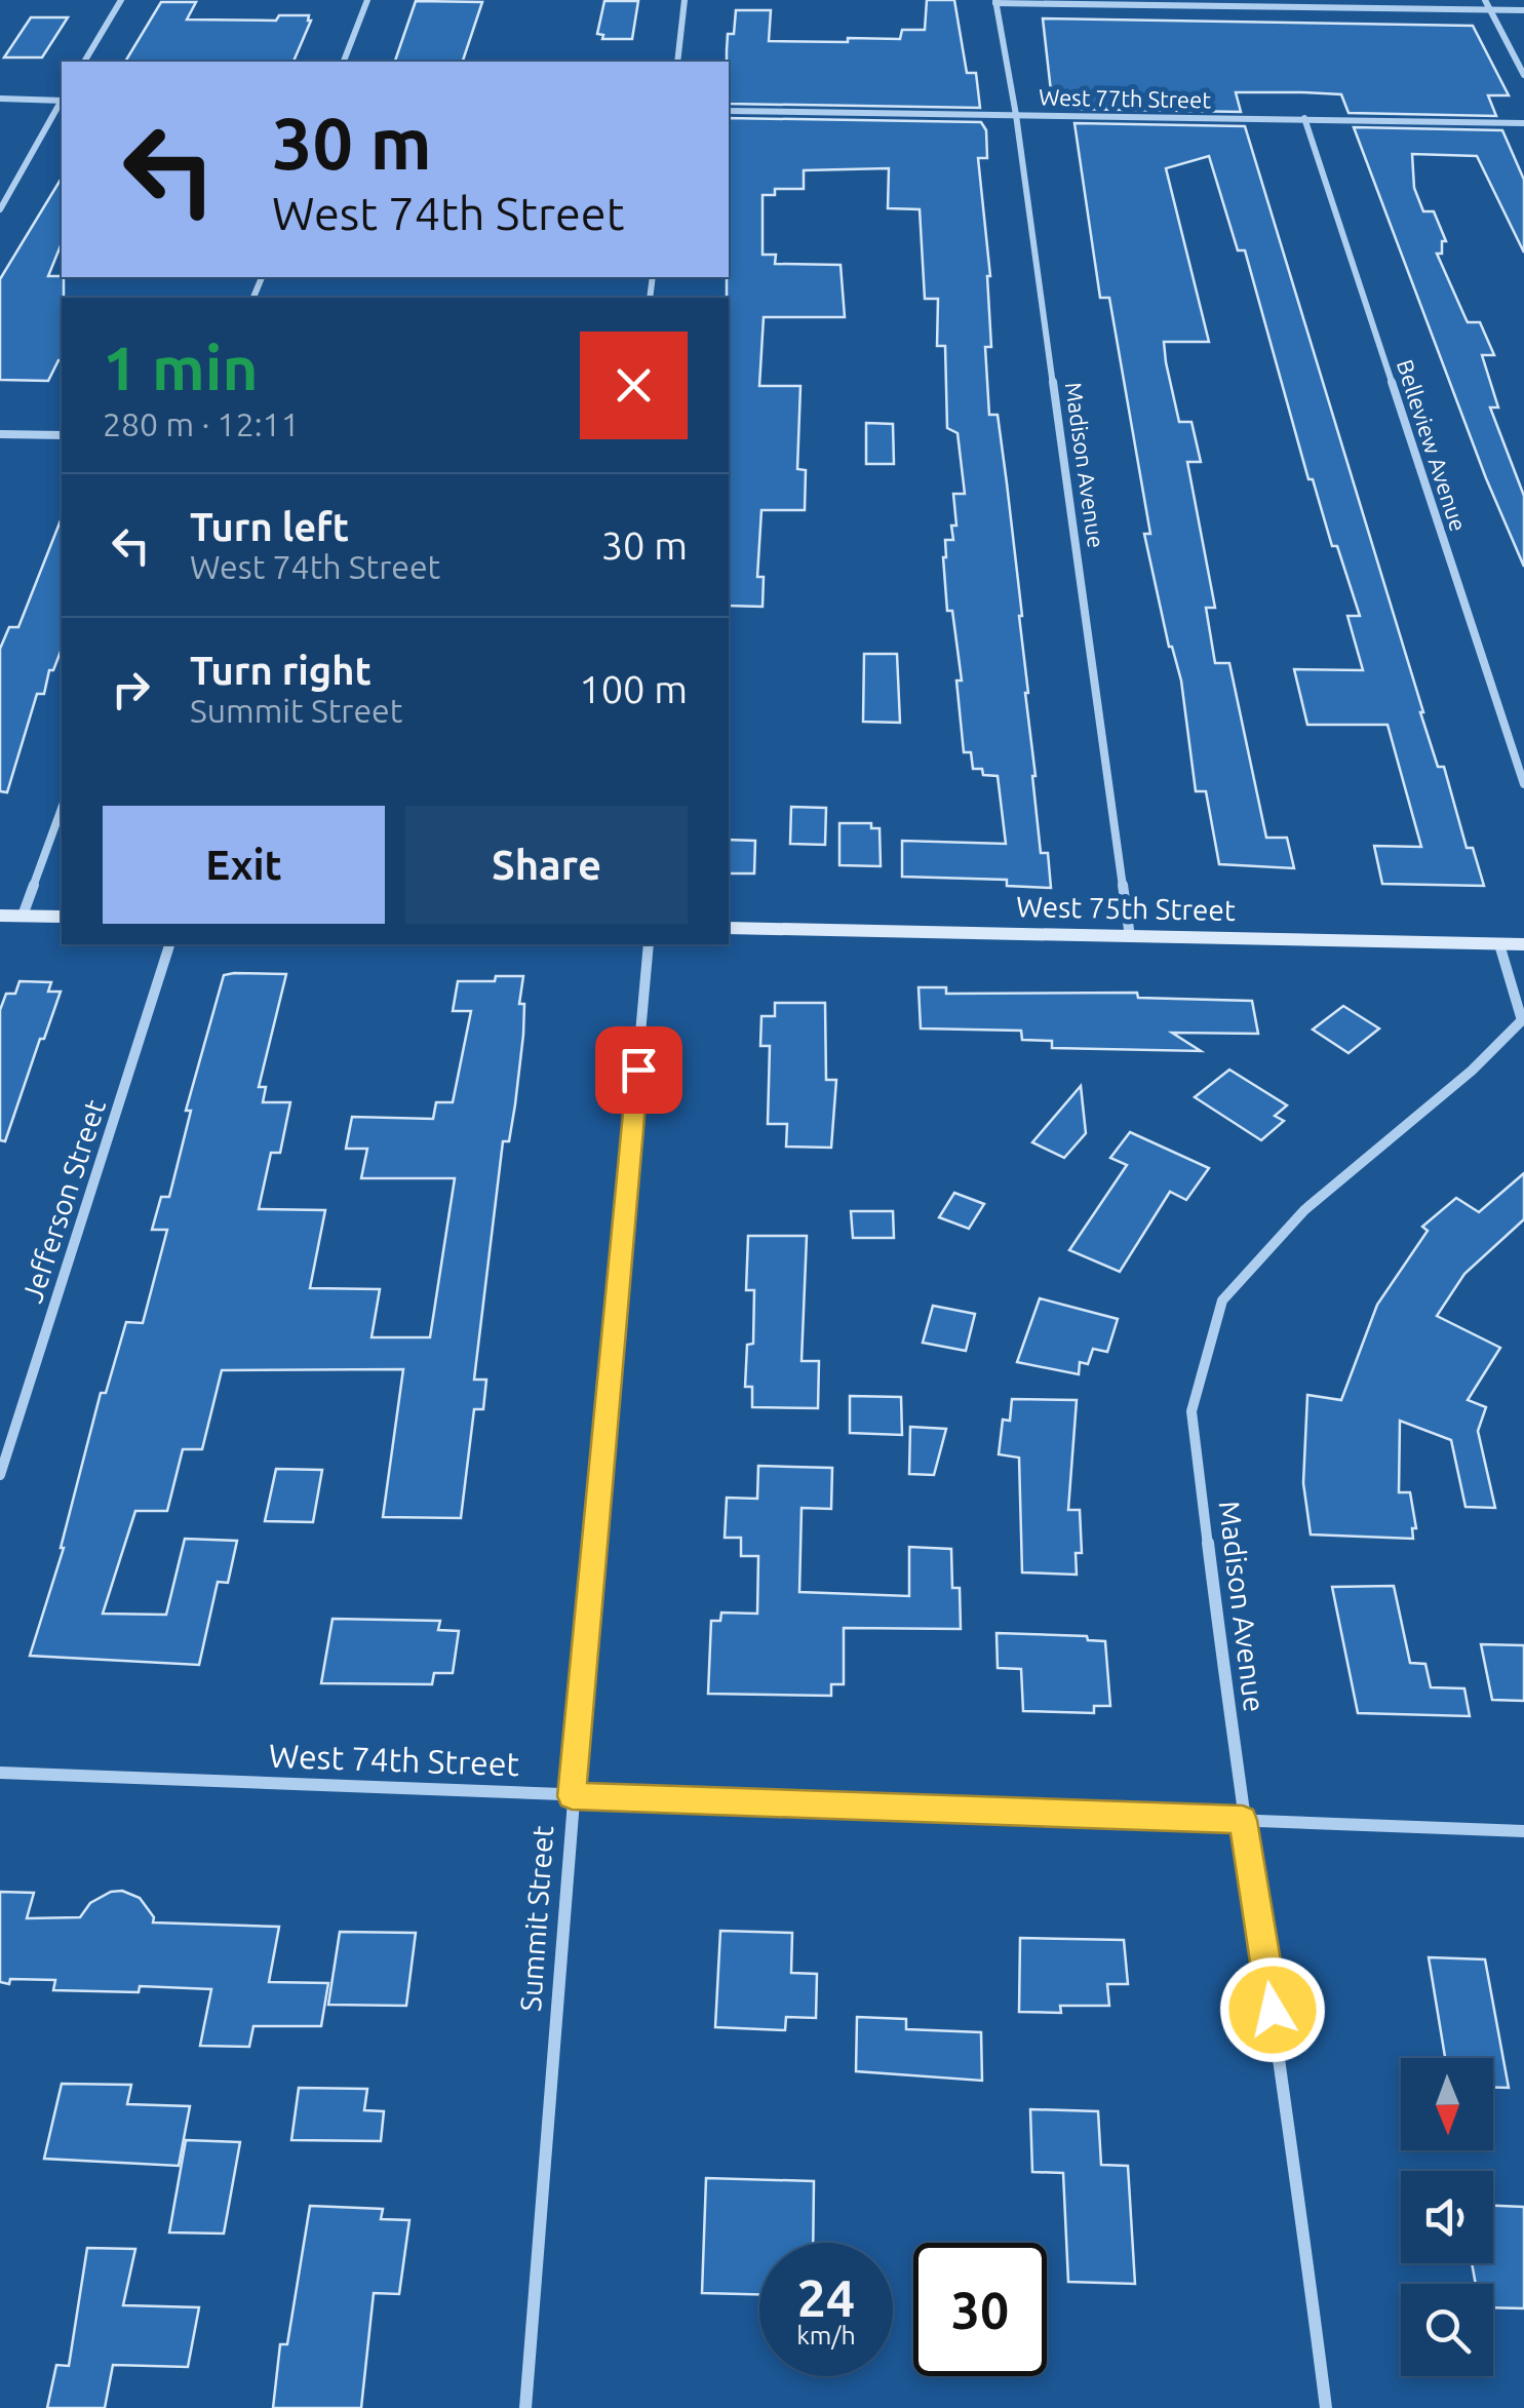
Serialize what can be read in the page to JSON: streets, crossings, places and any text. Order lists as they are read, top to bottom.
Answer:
{
  "streets": {
    "main road": ["West 75th Street"],
    "street": [
      "West 77th Street",
      "Belleview Avenue",
      "Madison Avenue",
      "Jefferson Street",
      "West 74th Street",
      "Summit Street"
    ]
  },
  "crossings": [
    ["West 77th Street", "Belleview Avenue"],
    ["West 77th Street", "Madison Avenue"],
    ["Madison Avenue", "West 75th Street"],
    ["Madison Avenue", "West 74th Street"],
    ["West 74th Street", "Summit Street"]
  ],
  "north": "bottom",
  "page": {
    "turn": ["30 m", "West 74th Street"],
    "heading": ["1 min", "280 m · 12:11"],
    "list": [
      {
        "name": "Turn left",
        "note": "West 74th Street",
        "value": "30 m"
      },
      {
        "name": "Turn right",
        "note": "Summit Street",
        "value": "100 m"
      }
    ],
    "buttons": ["Exit", "Share"],
    "speed": "24 km/h",
    "limit": "30"
  }
}
